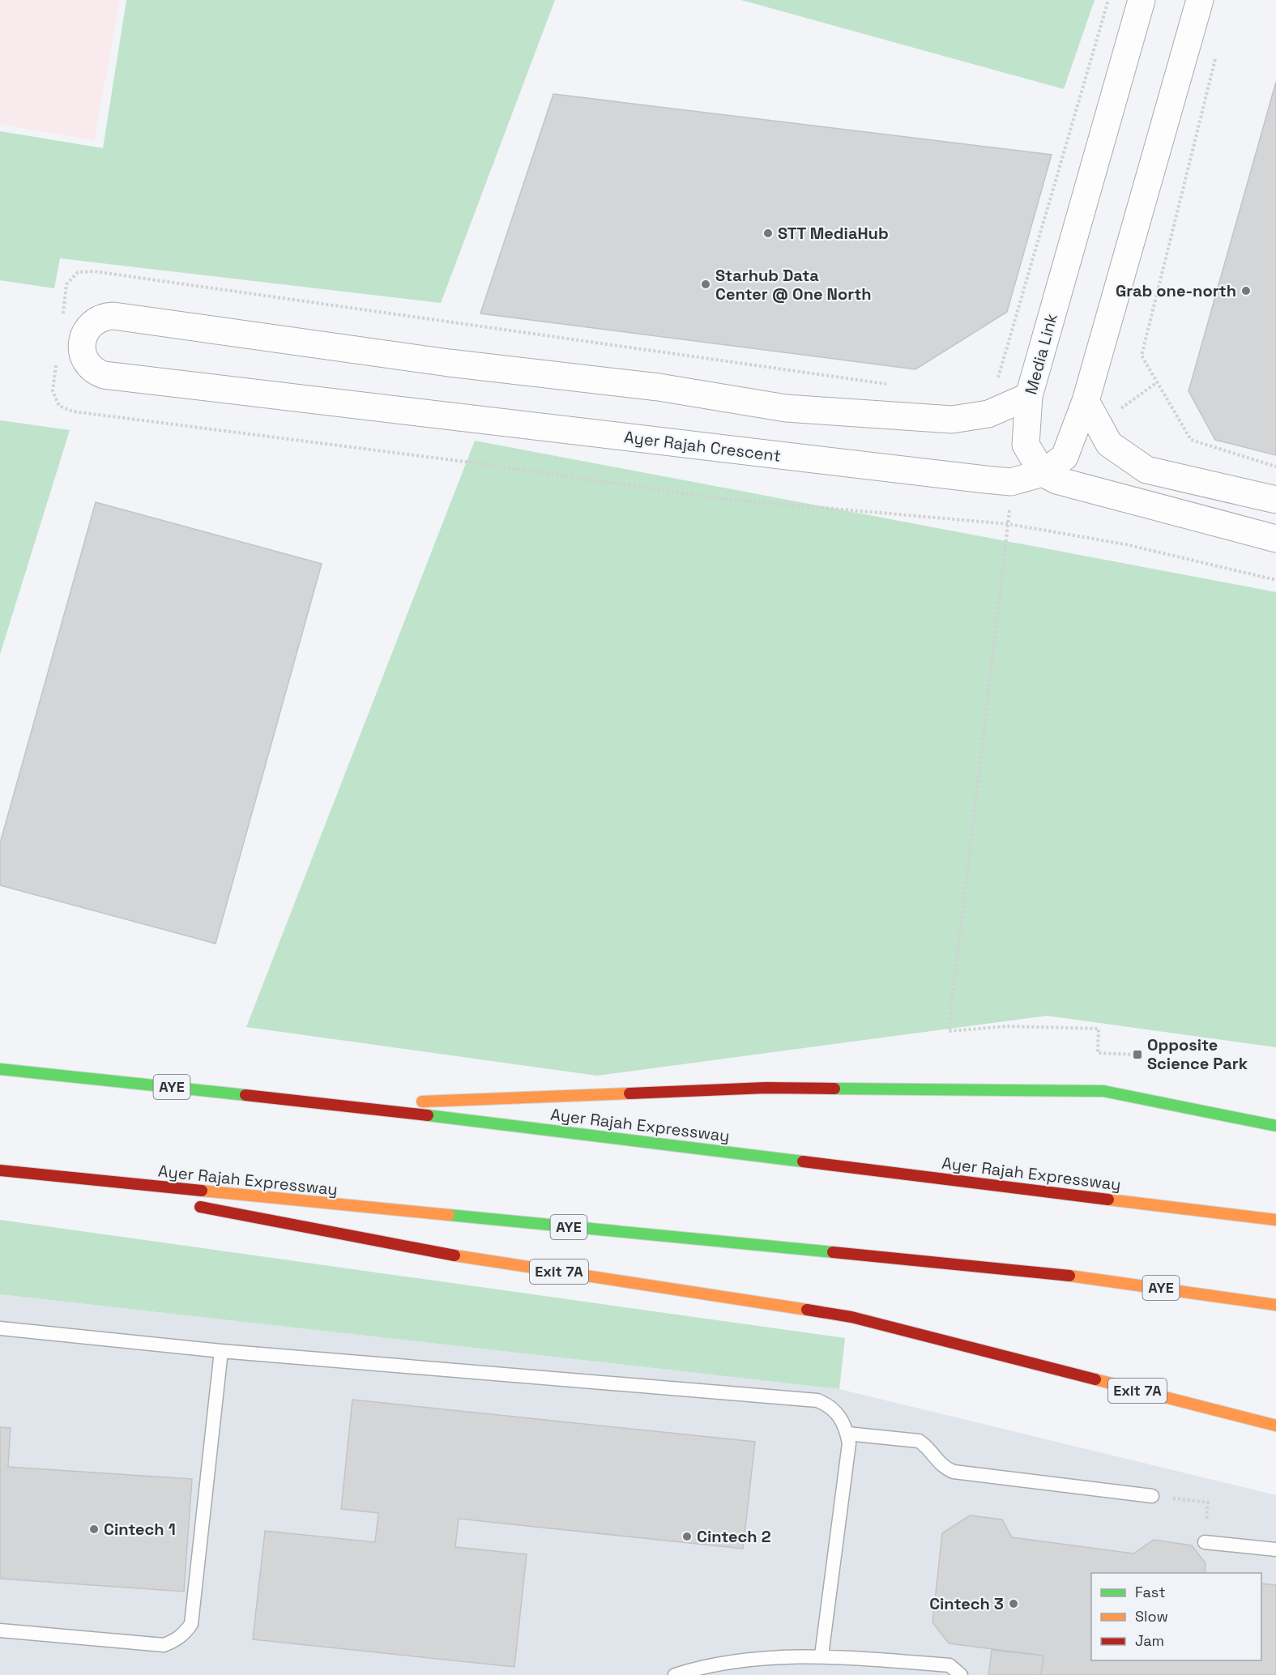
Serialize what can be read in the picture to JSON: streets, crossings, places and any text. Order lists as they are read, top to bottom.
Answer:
{
  "streets": {
    "highway": ["AYE", "Ayer Rajah Expressway", "Exit 7A"],
    "street": ["Media Link", "Ayer Rajah Crescent"]
  },
  "crossings": [
    ["Media Link", "Ayer Rajah Crescent"]
  ],
  "places": {
    "other": [
      "STT MediaHub",
      "Starhub Data Center @ One North",
      "Grab one-north",
      "Cintech 1",
      "Cintech 2",
      "Cintech 3"
    ],
    "transit": ["Opposite Science Park"]
  },
  "legend": ["Fast", "Slow", "Jam"]
}
